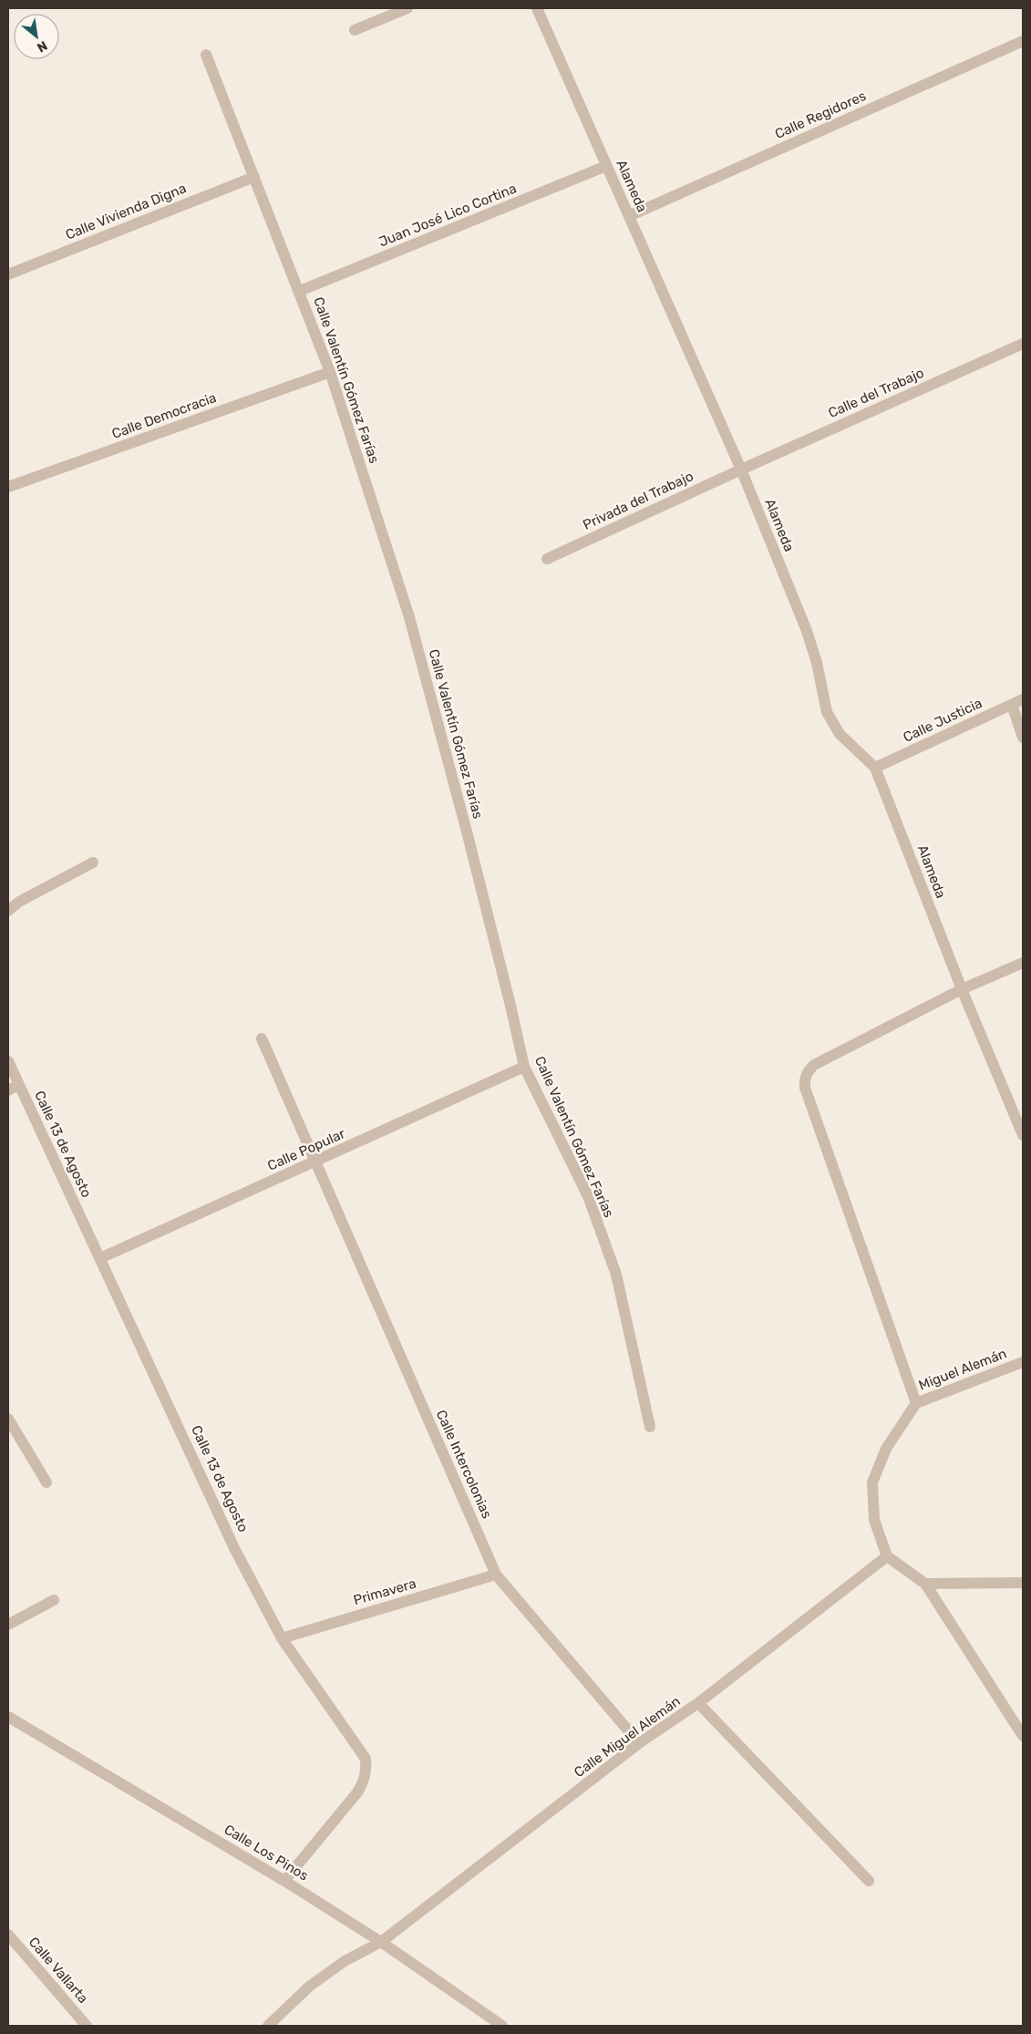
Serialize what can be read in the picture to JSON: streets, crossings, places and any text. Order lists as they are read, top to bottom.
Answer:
{
  "streets": {
    "street": [
      "Calle Regidores",
      "Alameda",
      "Calle Vivienda Digna",
      "Juan José Lico Cortina",
      "Calle Valentín Gómez Farías",
      "Calle del Trabajo",
      "Calle Democracia",
      "Privada del Trabajo",
      "Calle Justicia",
      "Calle 13 de Agosto",
      "Calle Popular",
      "Miguel Alemán",
      "Calle Intercolonias",
      "Primavera",
      "Calle Miguel Alemán",
      "Calle Los Pinos",
      "Calle Vallarta"
    ]
  },
  "crossings": [
    ["Calle Regidores", "Alameda"],
    ["Alameda", "Juan José Lico Cortina"],
    ["Alameda", "Calle del Trabajo"],
    ["Alameda", "Privada del Trabajo"],
    ["Alameda", "Calle Justicia"],
    ["Calle Vivienda Digna", "Calle Valentín Gómez Farías"],
    ["Juan José Lico Cortina", "Calle Valentín Gómez Farías"],
    ["Calle Valentín Gómez Farías", "Calle Democracia"],
    ["Calle Valentín Gómez Farías", "Calle Popular"],
    ["Calle del Trabajo", "Privada del Trabajo"],
    ["Calle 13 de Agosto", "Calle Popular"],
    ["Calle 13 de Agosto", "Primavera"],
    ["Calle 13 de Agosto", "Calle Los Pinos"],
    ["Calle Popular", "Calle Intercolonias"],
    ["Miguel Alemán", "Calle Miguel Alemán"],
    ["Calle Intercolonias", "Primavera"],
    ["Calle Intercolonias", "Calle Miguel Alemán"],
    ["Calle Miguel Alemán", "Calle Los Pinos"]
  ],
  "north": "bottom right"
}
